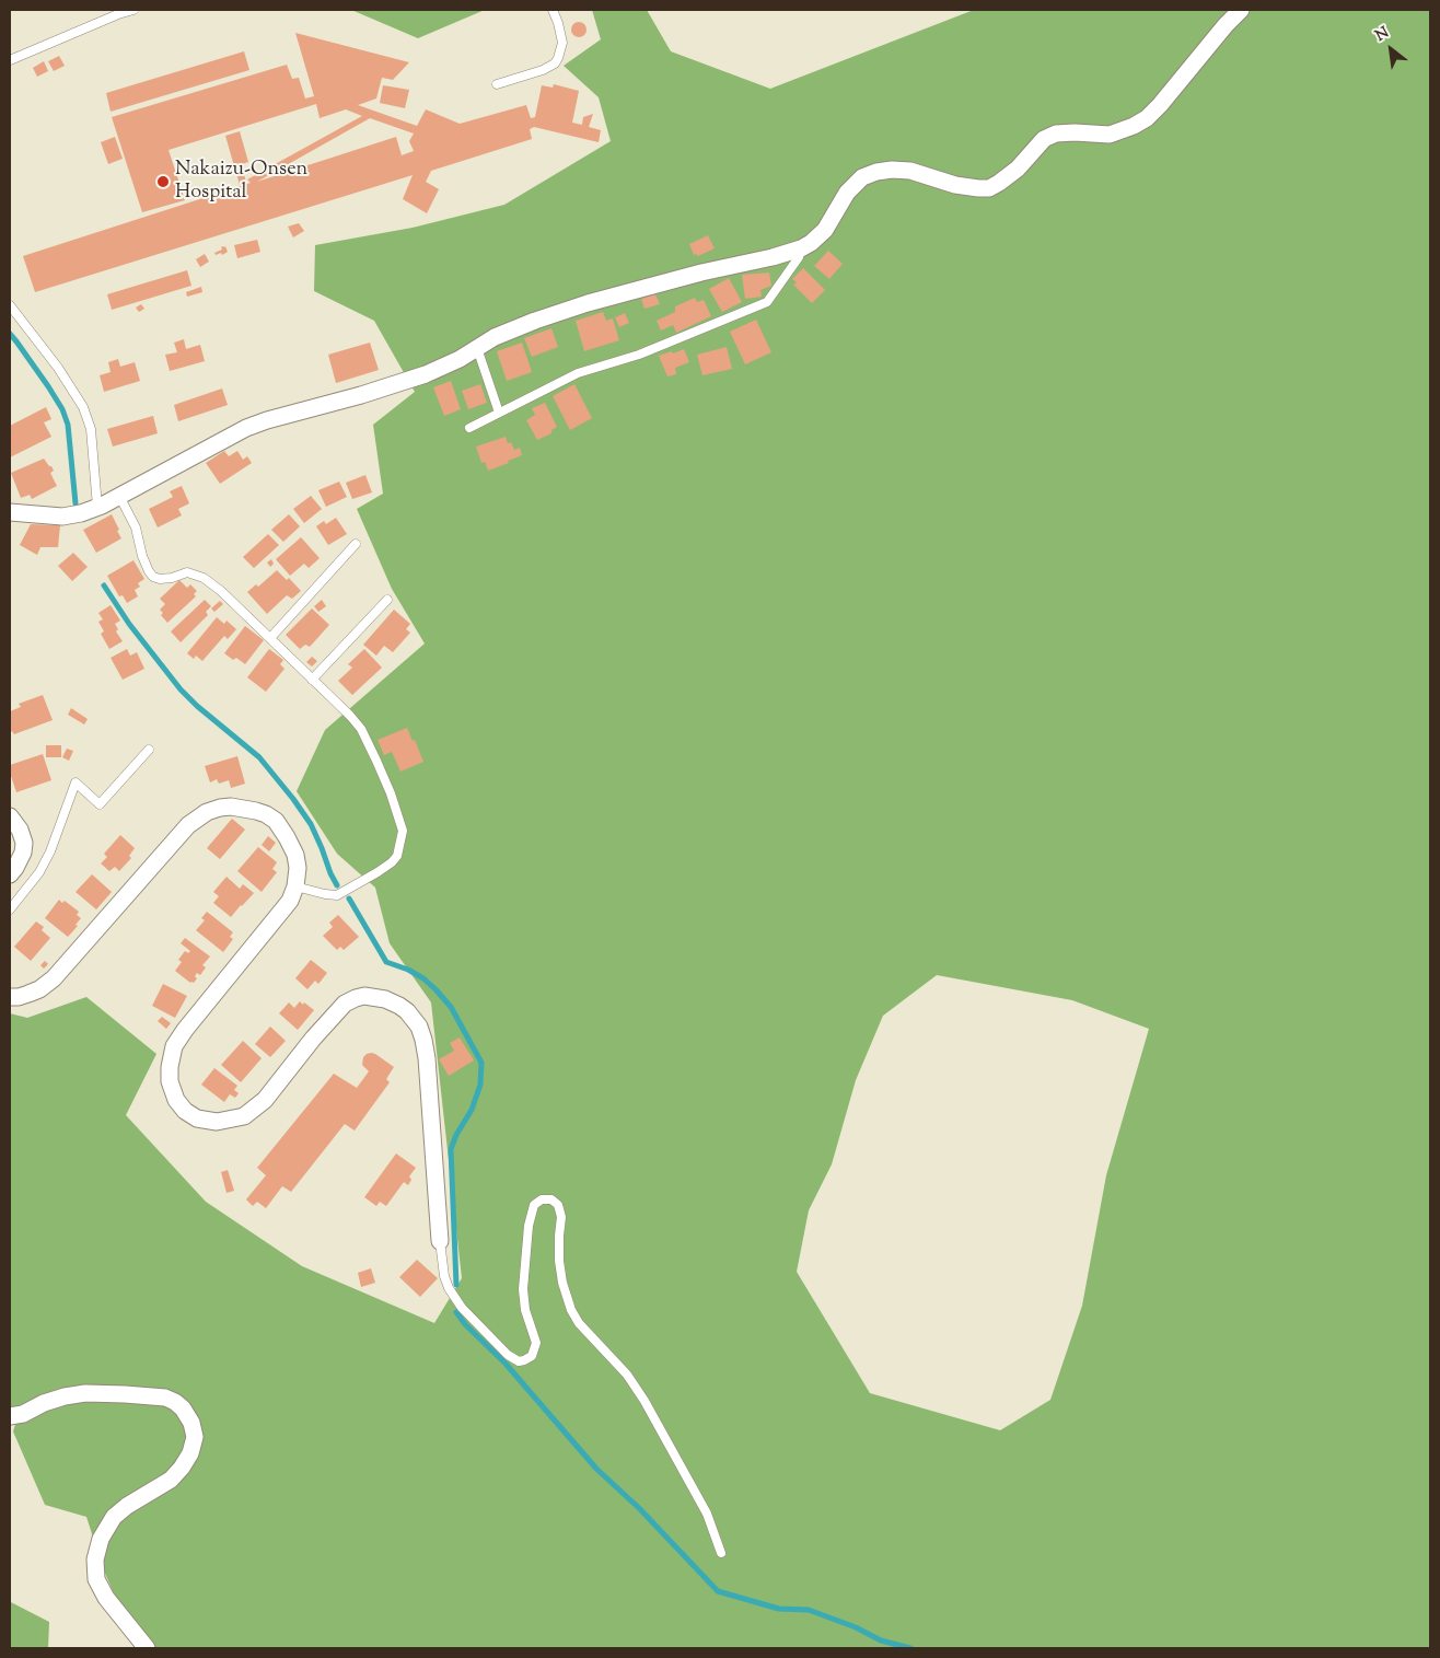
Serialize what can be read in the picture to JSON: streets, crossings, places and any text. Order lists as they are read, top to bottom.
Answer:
{
  "places": ["Nakaizu-Onsen Hospital"],
  "north": "top left"
}
